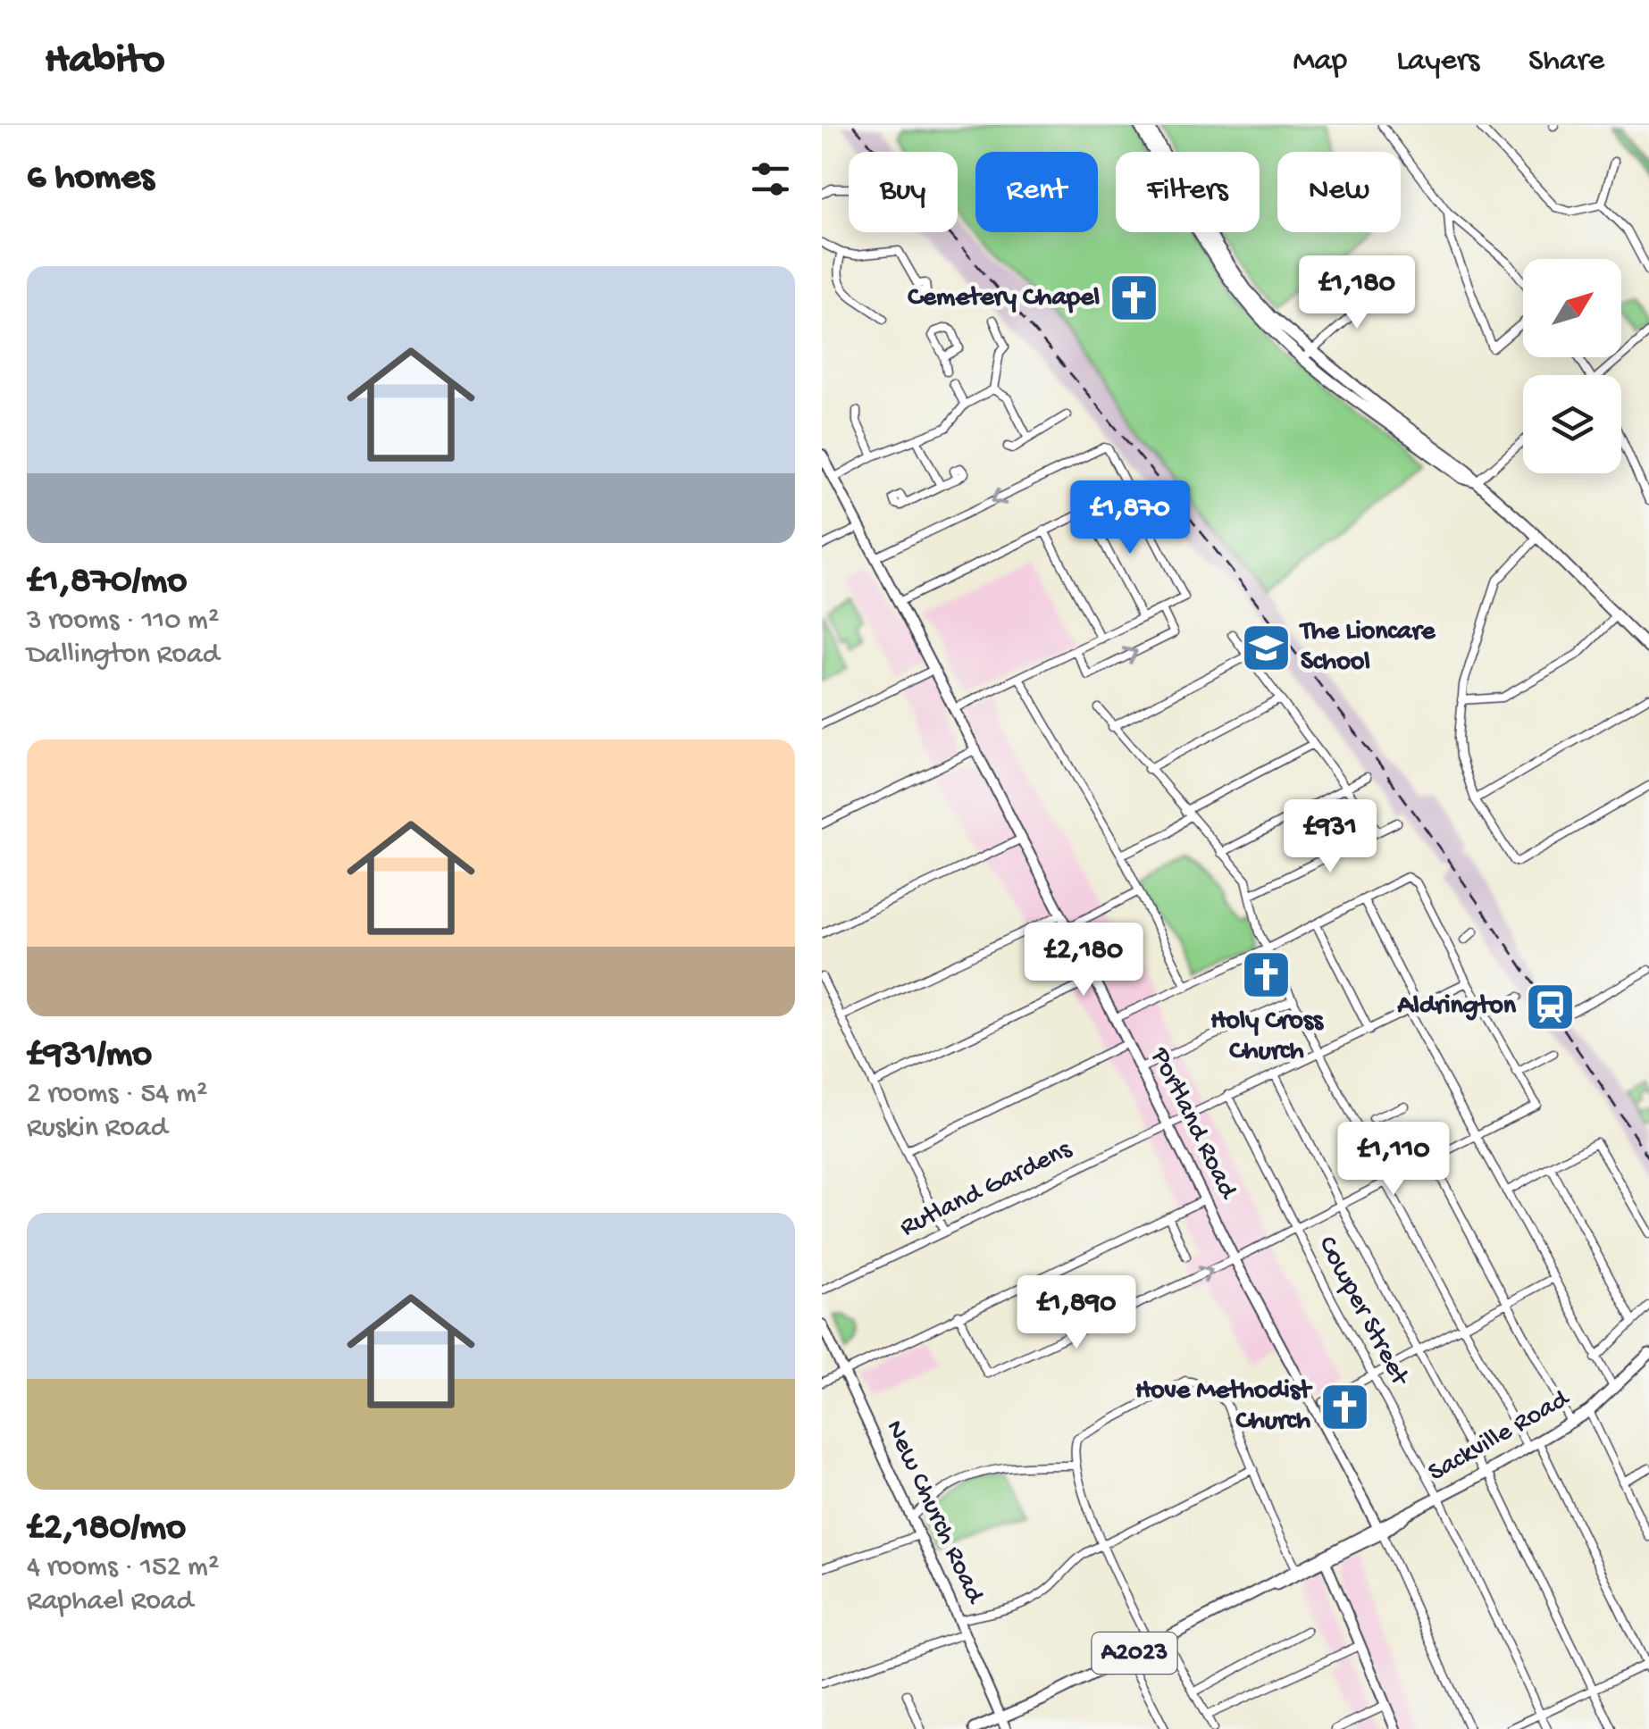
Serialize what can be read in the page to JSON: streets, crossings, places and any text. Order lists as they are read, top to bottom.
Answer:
{
  "streets": {
    "main road": ["Sackville Road", "A2023"],
    "street": [
      "Portland Road",
      "Rutland Gardens",
      "Cowper Street",
      "New Church Road"
    ]
  },
  "crossings": [
    ["Portland Road", "Rutland Gardens"],
    ["Portland Road", "Sackville Road"],
    ["Rutland Gardens", "Cowper Street"],
    ["Cowper Street", "Sackville Road"],
    ["Sackville Road", "New Church Road"],
    ["Sackville Road", "A2023"],
    ["New Church Road", "A2023"]
  ],
  "places": {
    "church": ["Cemetery Chapel", "Holy Cross Church", "Hove Methodist Church"],
    "school or university": ["The Lioncare School"],
    "station": ["Aldrington"]
  },
  "north": "top right",
  "page": {
    "header": "Habito",
    "nav": ["Map", "Layers", "Share"],
    "heading": "6 homes",
    "chip": [
      "Buy",
      "Rent",
      "Filters",
      "New"
    ],
    "list": [
      {
        "name": "£1,870/mo",
        "note": "3 rooms · 110 m² · Dallington Road"
      },
      {
        "name": "£931/mo",
        "note": "2 rooms · 54 m² · Ruskin Road"
      },
      {
        "name": "£2,180/mo",
        "note": "4 rooms · 152 m² · Raphael Road"
      }
    ],
    "price": [
      "£1,180",
      "£1,870",
      "£931",
      "£2,180",
      "£1,110",
      "£1,890"
    ]
  }
}
